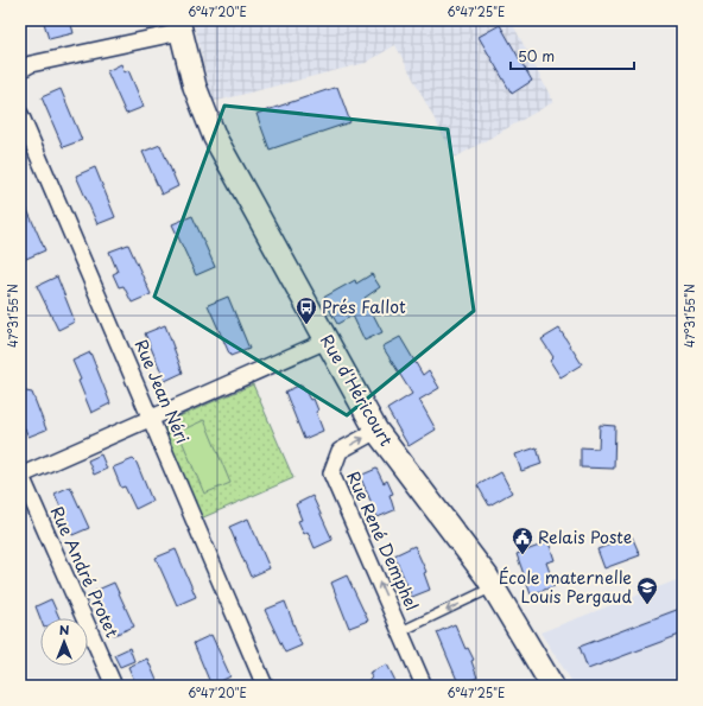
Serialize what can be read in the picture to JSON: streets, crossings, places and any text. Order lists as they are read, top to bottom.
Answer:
{
  "streets": {
    "street": [
      "Rue d'Héricourt",
      "Rue Jean Néri",
      "Rue René Demphel",
      "Rue André Protet"
    ]
  },
  "crossings": [
    ["Rue d'Héricourt", "Rue René Demphel"]
  ],
  "one_way": ["Rue René Demphel"],
  "places": {
    "bus stop": ["Prés Fallot"],
    "public building": ["Relais Poste"],
    "school or university": ["École maternelle Louis Pergaud"]
  },
  "scale_bar": "50 m",
  "north": "top",
  "coordinates": ["6°47'20\"E", "6°47'25\"E", "47°31'55\"N"]
}
